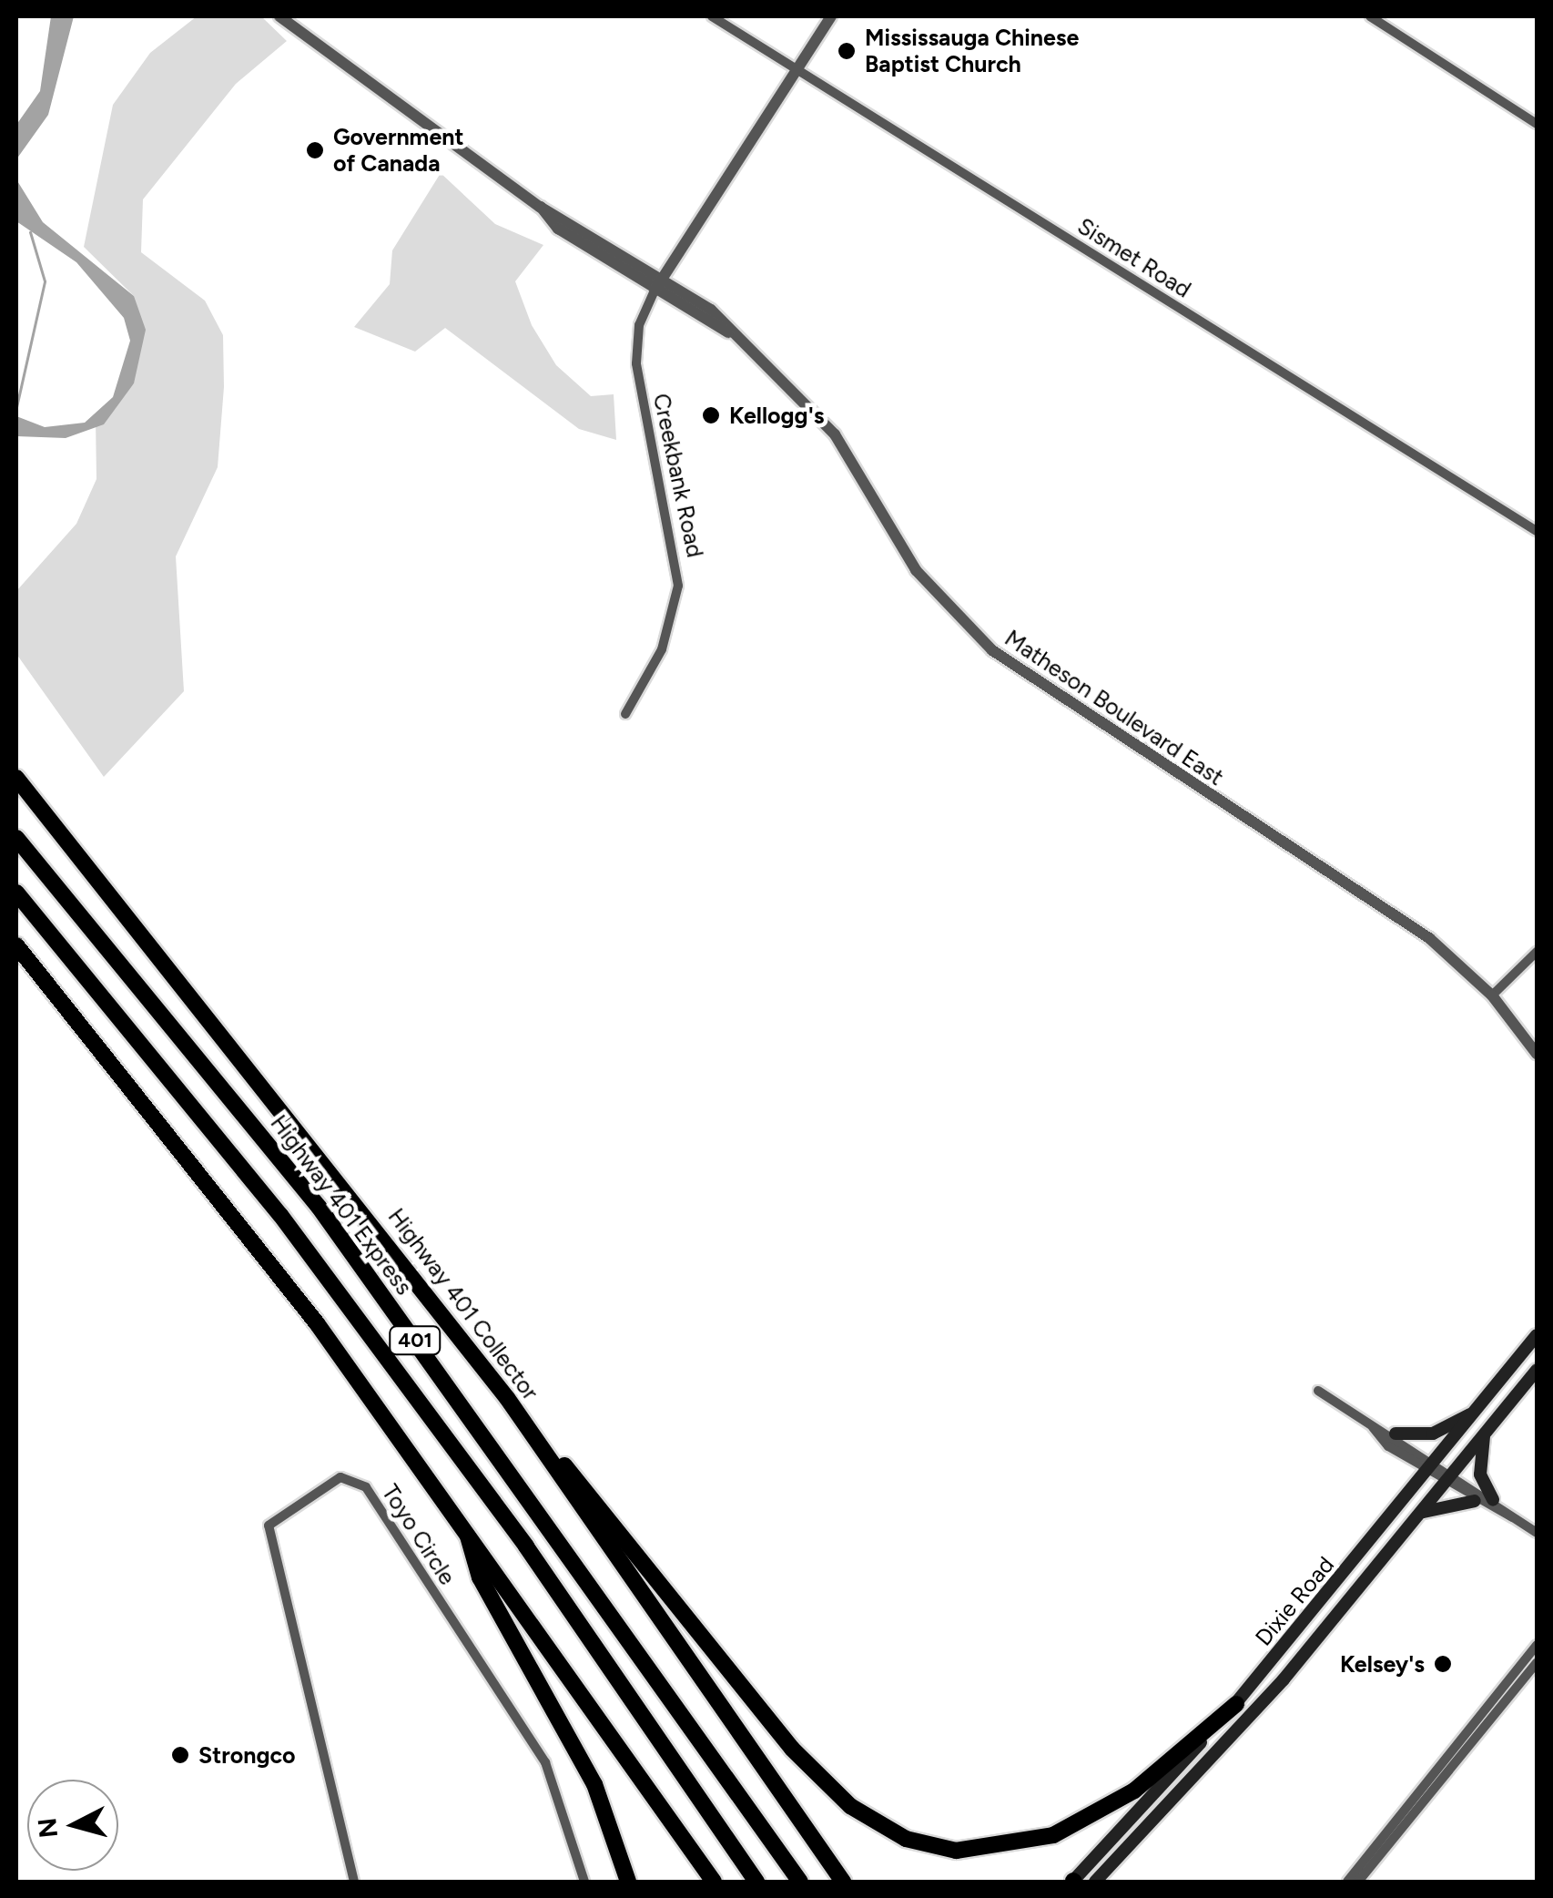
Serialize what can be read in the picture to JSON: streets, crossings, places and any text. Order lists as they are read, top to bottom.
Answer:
{
  "streets": {
    "highway": ["Highway 401 Express", "Highway 401 Collector", "401"],
    "main road": ["Dixie Road"],
    "street": [
      "Sismet Road",
      "Creekbank Road",
      "Matheson Boulevard East",
      "Toyo Circle"
    ]
  },
  "crossings": [
    ["Sismet Road", "Creekbank Road"],
    ["Creekbank Road", "Matheson Boulevard East"]
  ],
  "places": [
    "Mississauga Chinese Baptist Church",
    "Government of Canada",
    "Kellogg's",
    "Kelsey's",
    "Strongco"
  ],
  "north": "left"
}
